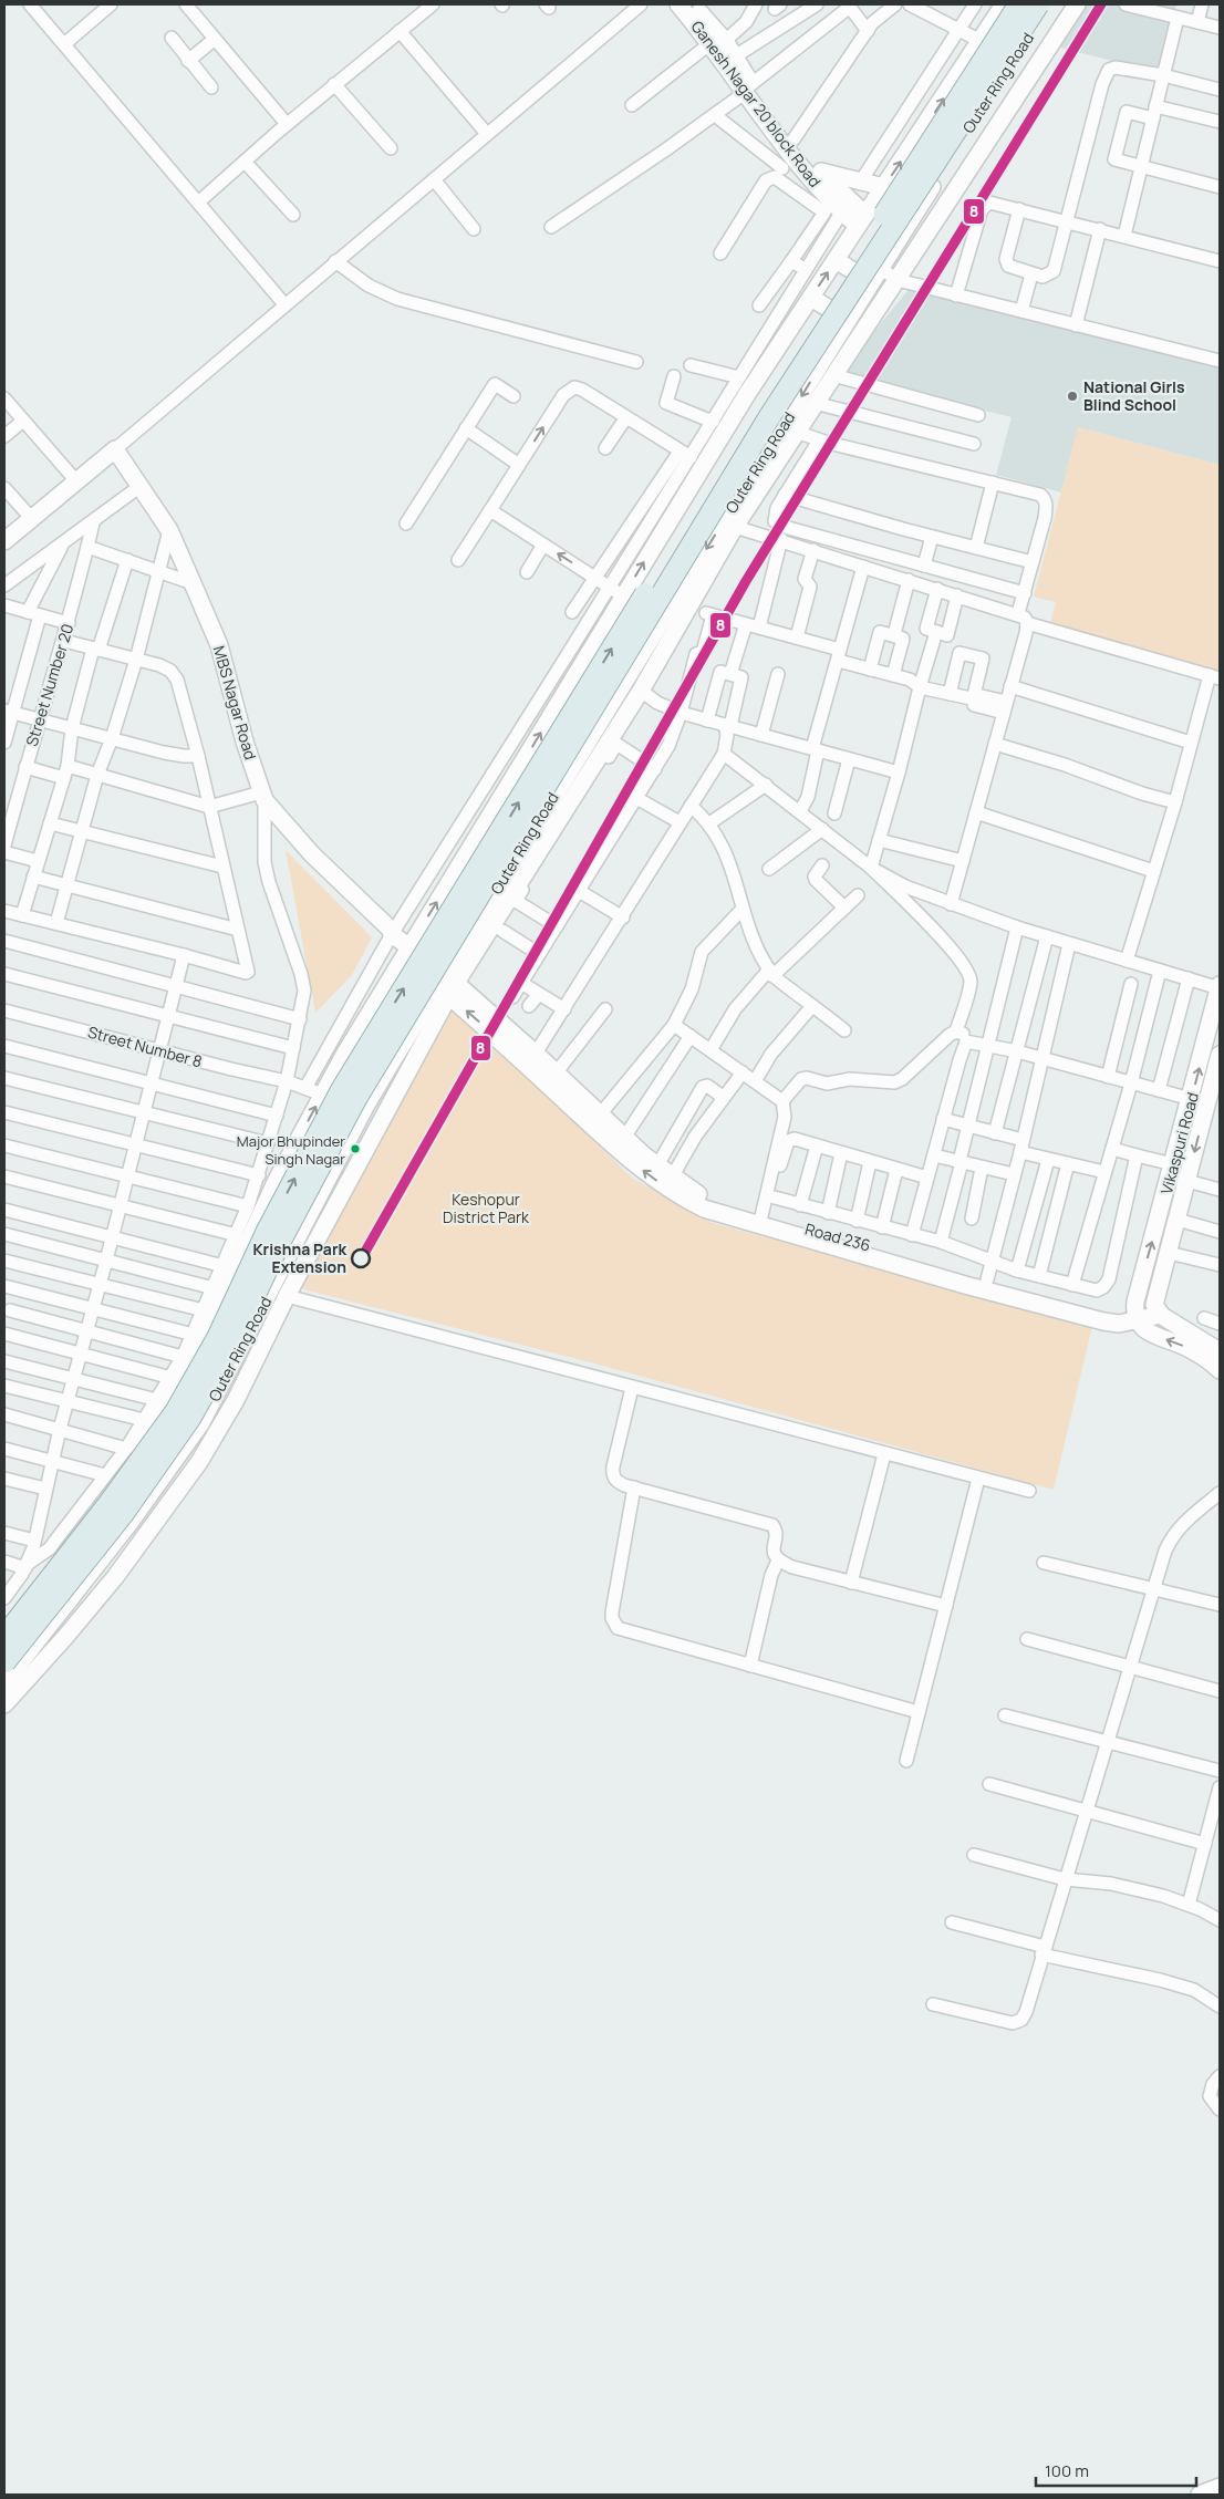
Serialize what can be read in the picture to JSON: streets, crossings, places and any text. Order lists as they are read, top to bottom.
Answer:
{
  "streets": {
    "main road": ["Outer Ring Road"],
    "street": [
      "Ganesh Nagar 20 block Road",
      "Street Number 20",
      "MBS Nagar Road",
      "Street Number 8",
      "Vikaspuri Road",
      "Road 236"
    ]
  },
  "crossings": [
    ["Vikaspuri Road", "Road 236"]
  ],
  "parks": ["Keshopur District Park"],
  "places": ["National Girls Blind School", "Major Bhupinder Singh Nagar", "Krishna Park Extension"],
  "lines": ["metro line 8"],
  "scale_bar": "100 m"
}
